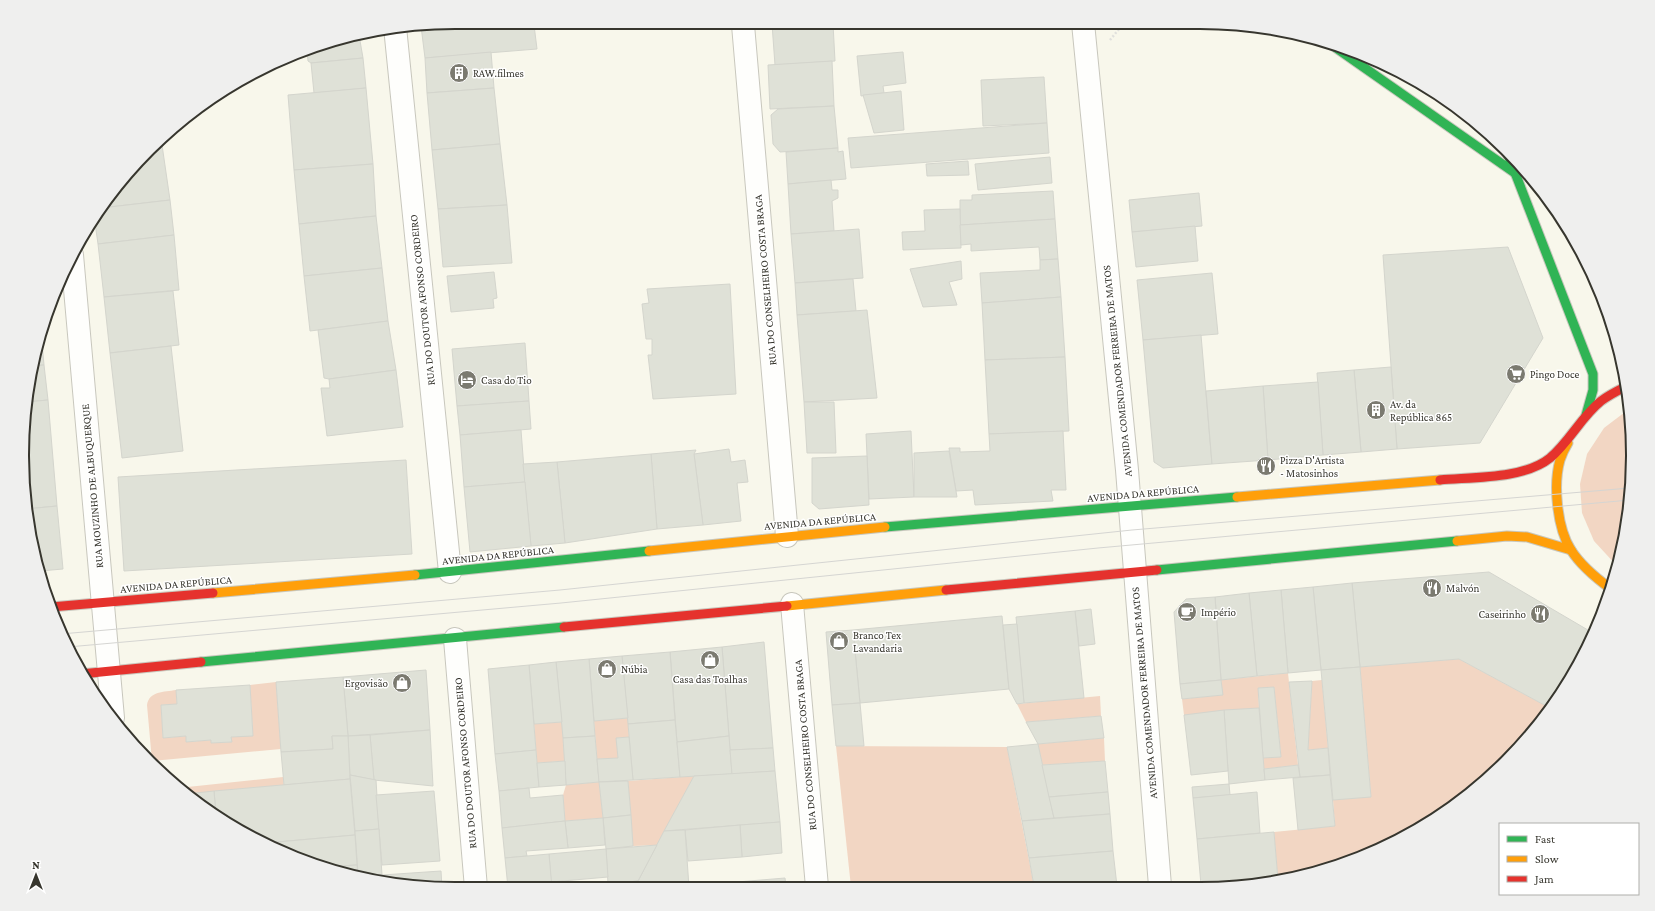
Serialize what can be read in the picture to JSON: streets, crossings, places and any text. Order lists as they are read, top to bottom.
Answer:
{
  "streets": {
    "main road": ["AVENIDA DA REPÚBLICA"],
    "street": [
      "RUA DO CONSELHEIRO COSTA BRAGA",
      "RUA DO DOUTOR AFONSO CORDEIRO",
      "AVENIDA COMENDADOR FERREIRA DE MATOS",
      "RUA MOUZINHO DE ALBUQUERQUE"
    ]
  },
  "crossings": [
    ["RUA DO CONSELHEIRO COSTA BRAGA", "AVENIDA DA REPÚBLICA"],
    ["RUA DO DOUTOR AFONSO CORDEIRO", "AVENIDA DA REPÚBLICA"],
    ["AVENIDA COMENDADOR FERREIRA DE MATOS", "AVENIDA DA REPÚBLICA"],
    ["RUA MOUZINHO DE ALBUQUERQUE", "AVENIDA DA REPÚBLICA"]
  ],
  "places": {
    "building": ["RAW.filmes", "Av. da República 865"],
    "supermarket": ["Pingo Doce"],
    "hotel": ["Casa do Tio"],
    "restaurant": ["Pizza D'Artista - Matosinhos", "Malvón", "Caseirinho"],
    "cafe": ["Império"],
    "shop": [
      "Branco Tex Lavandaria",
      "Casa das Toalhas",
      "Núbia",
      "Ergovisão"
    ]
  },
  "legend": ["Fast", "Slow", "Jam"],
  "north": "top"
}
